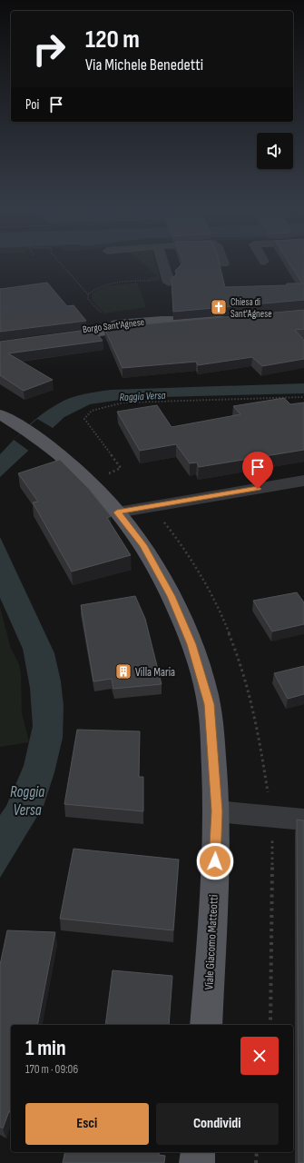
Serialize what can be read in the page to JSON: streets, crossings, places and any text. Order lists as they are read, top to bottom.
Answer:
{
  "streets": {
    "main road": ["Borgo Sant'Agnese", "Viale Giacomo Matteotti"]
  },
  "water": ["Roggia Versa"],
  "places": {
    "church": ["Chiesa di Sant'Agnese"],
    "building": ["Villa Maria"]
  },
  "page": {
    "turn": ["120 m", "Via Michele Benedetti"],
    "then": "Poi",
    "heading": ["1 min", "170 m · 09:06"],
    "buttons": ["Esci", "Condividi"]
  }
}
